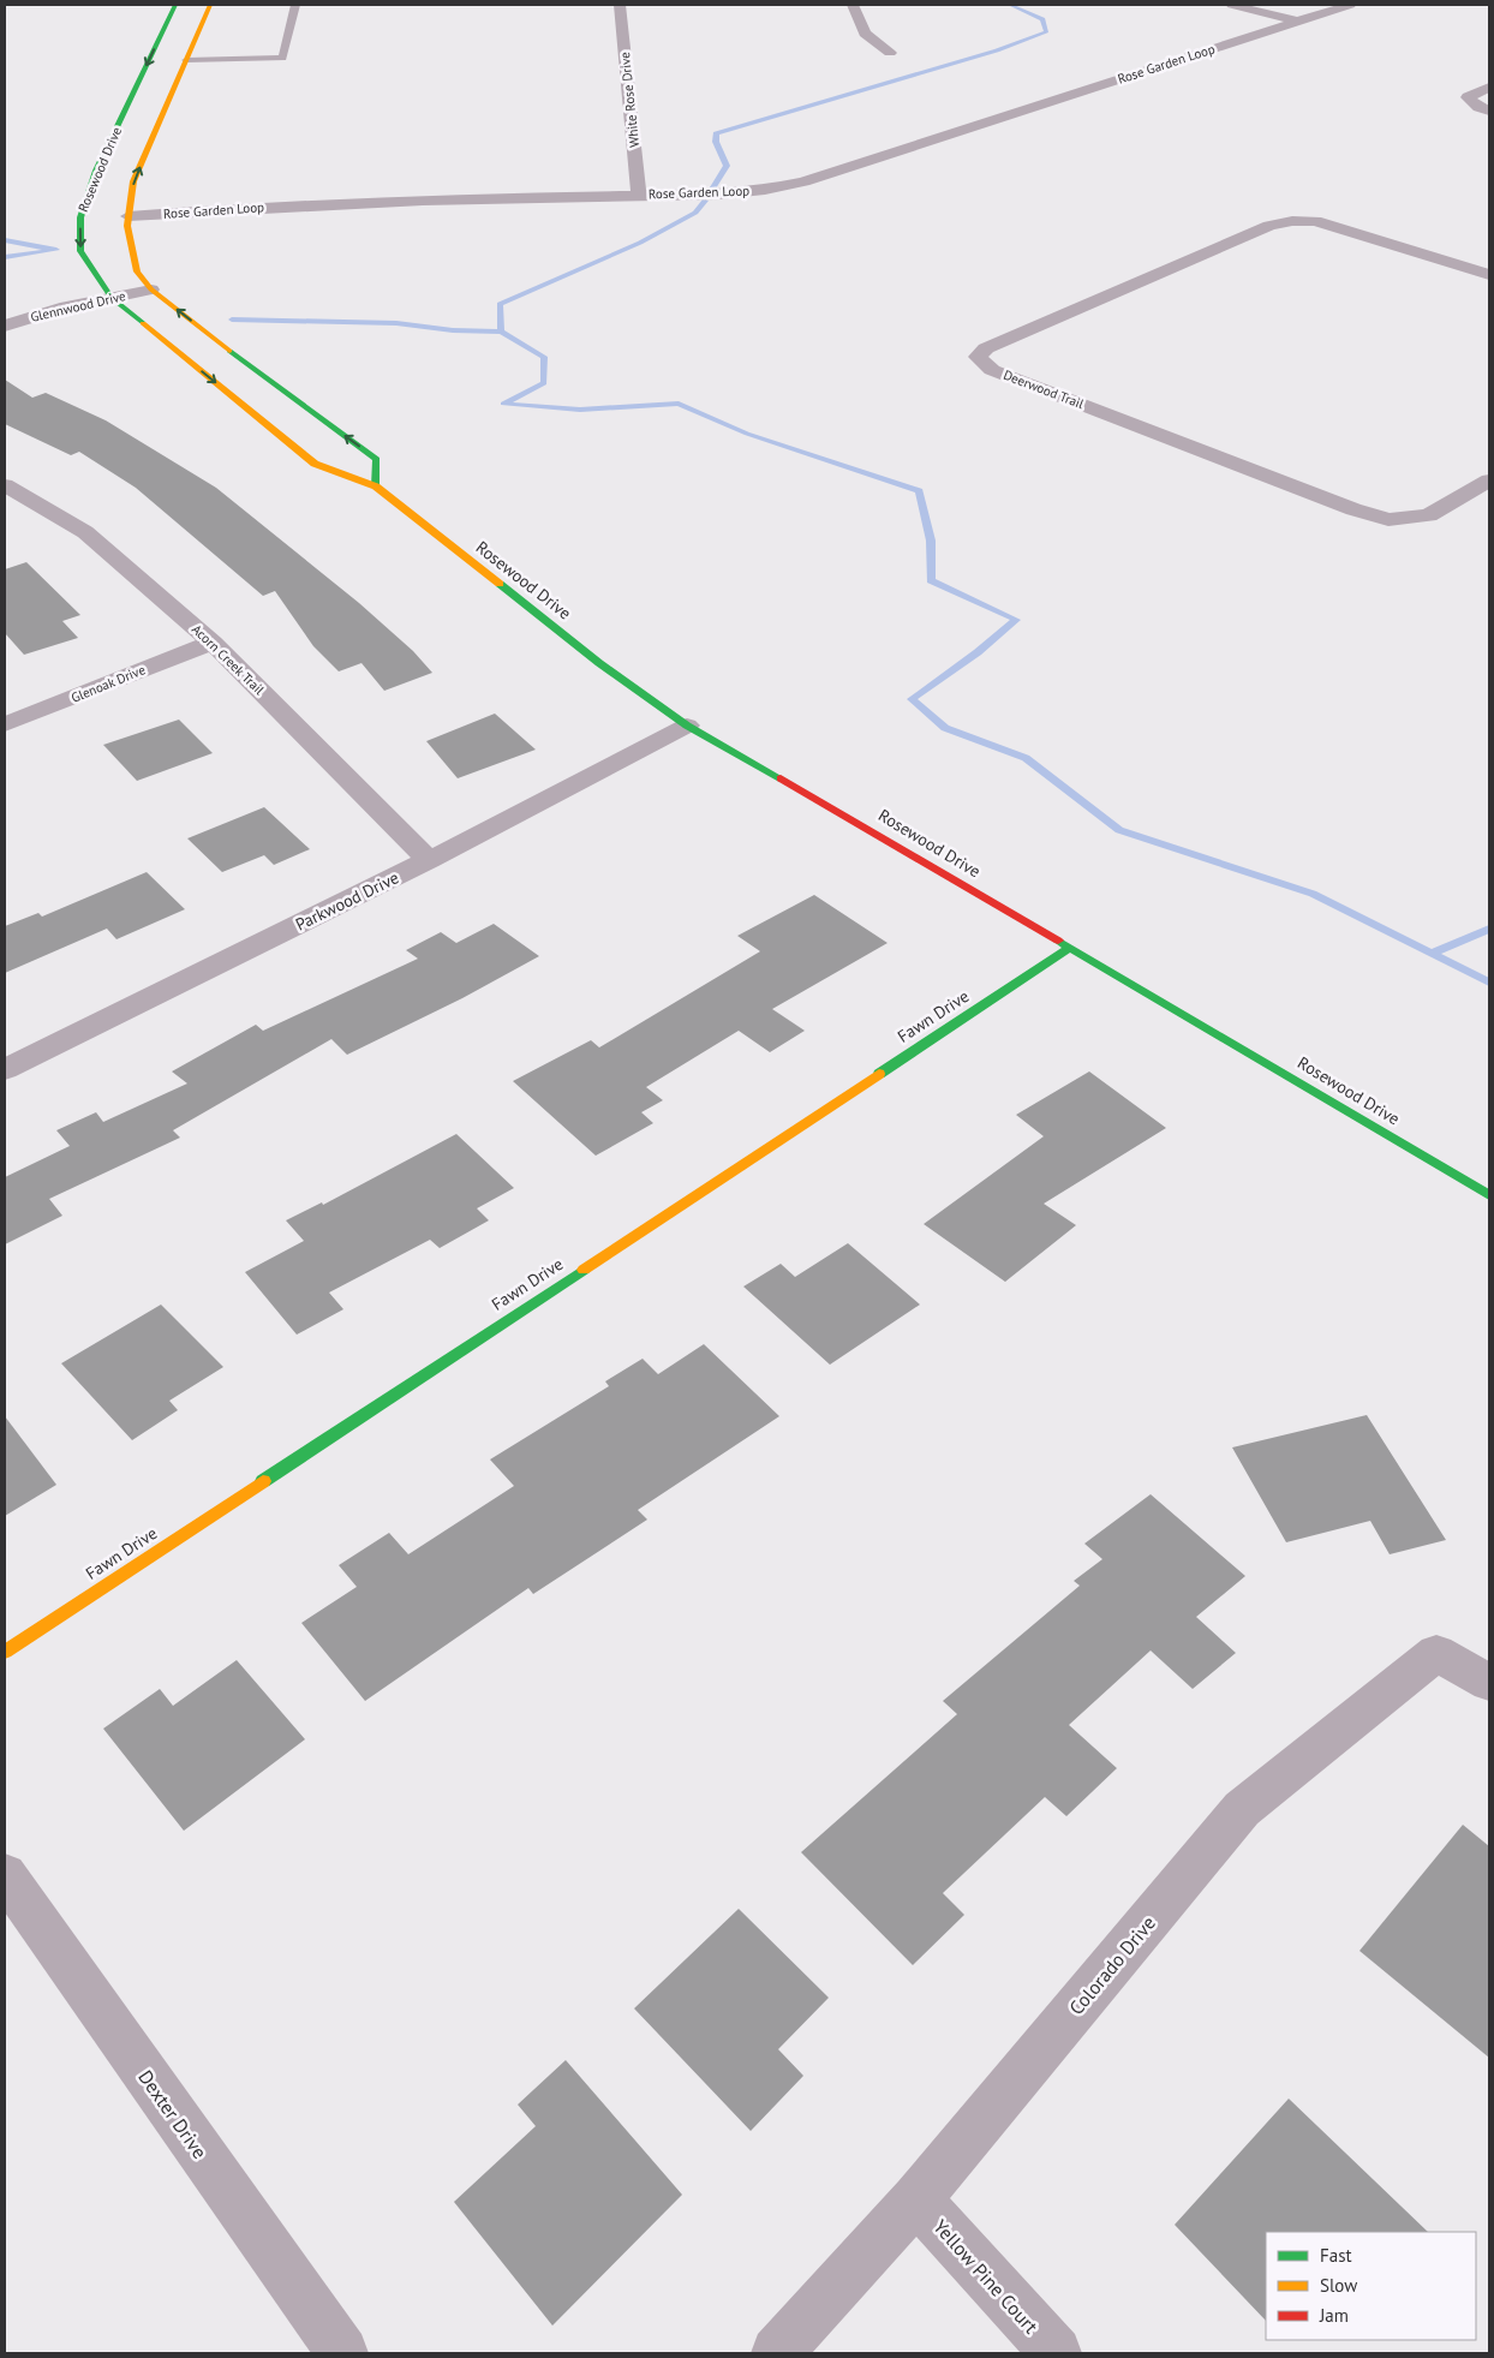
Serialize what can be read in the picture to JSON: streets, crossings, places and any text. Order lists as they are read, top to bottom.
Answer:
{
  "streets": {
    "main road": ["Rosewood Drive", "Fawn Drive"],
    "street": [
      "Rose Garden Loop",
      "White Rose Drive",
      "Glennwood Drive",
      "Deerwood Trail",
      "Acorn Creek Trail",
      "Glenoak Drive",
      "Parkwood Drive",
      "Colorado Drive",
      "Dexter Drive",
      "Yellow Pine Court"
    ]
  },
  "crossings": [
    ["Rose Garden Loop", "White Rose Drive"],
    ["Rosewood Drive", "Glennwood Drive"],
    ["Rosewood Drive", "Parkwood Drive"],
    ["Rosewood Drive", "Fawn Drive"],
    ["Acorn Creek Trail", "Glenoak Drive"],
    ["Acorn Creek Trail", "Parkwood Drive"],
    ["Colorado Drive", "Yellow Pine Court"]
  ],
  "legend": ["Fast", "Slow", "Jam"]
}
